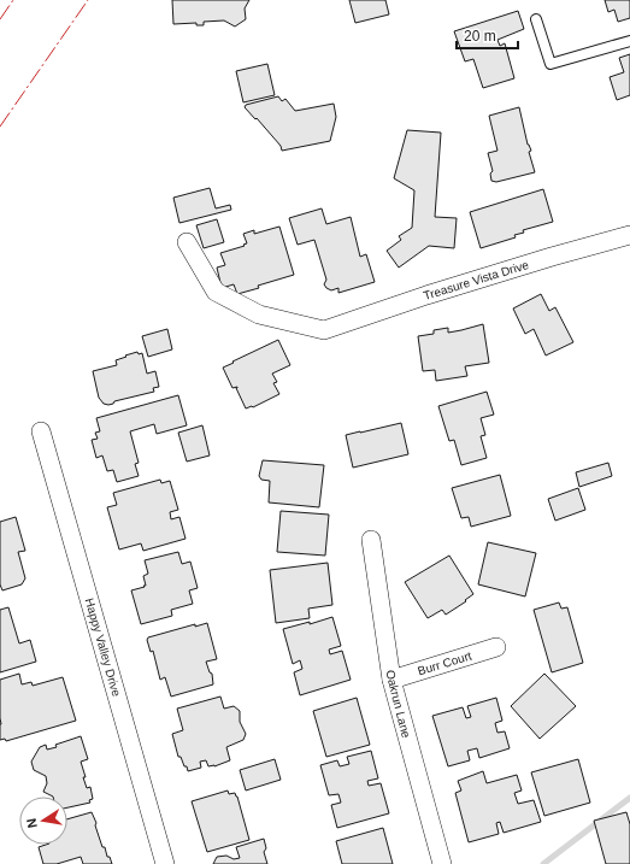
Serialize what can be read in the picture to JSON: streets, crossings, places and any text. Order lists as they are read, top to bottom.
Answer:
{
  "streets": {
    "street": [
      "Treasure Vista Drive",
      "Happy Valley Drive",
      "Burr Court",
      "Oakrun Lane"
    ]
  },
  "crossings": [
    ["Burr Court", "Oakrun Lane"]
  ],
  "scale_bar": "20 m",
  "north": "left"
}
